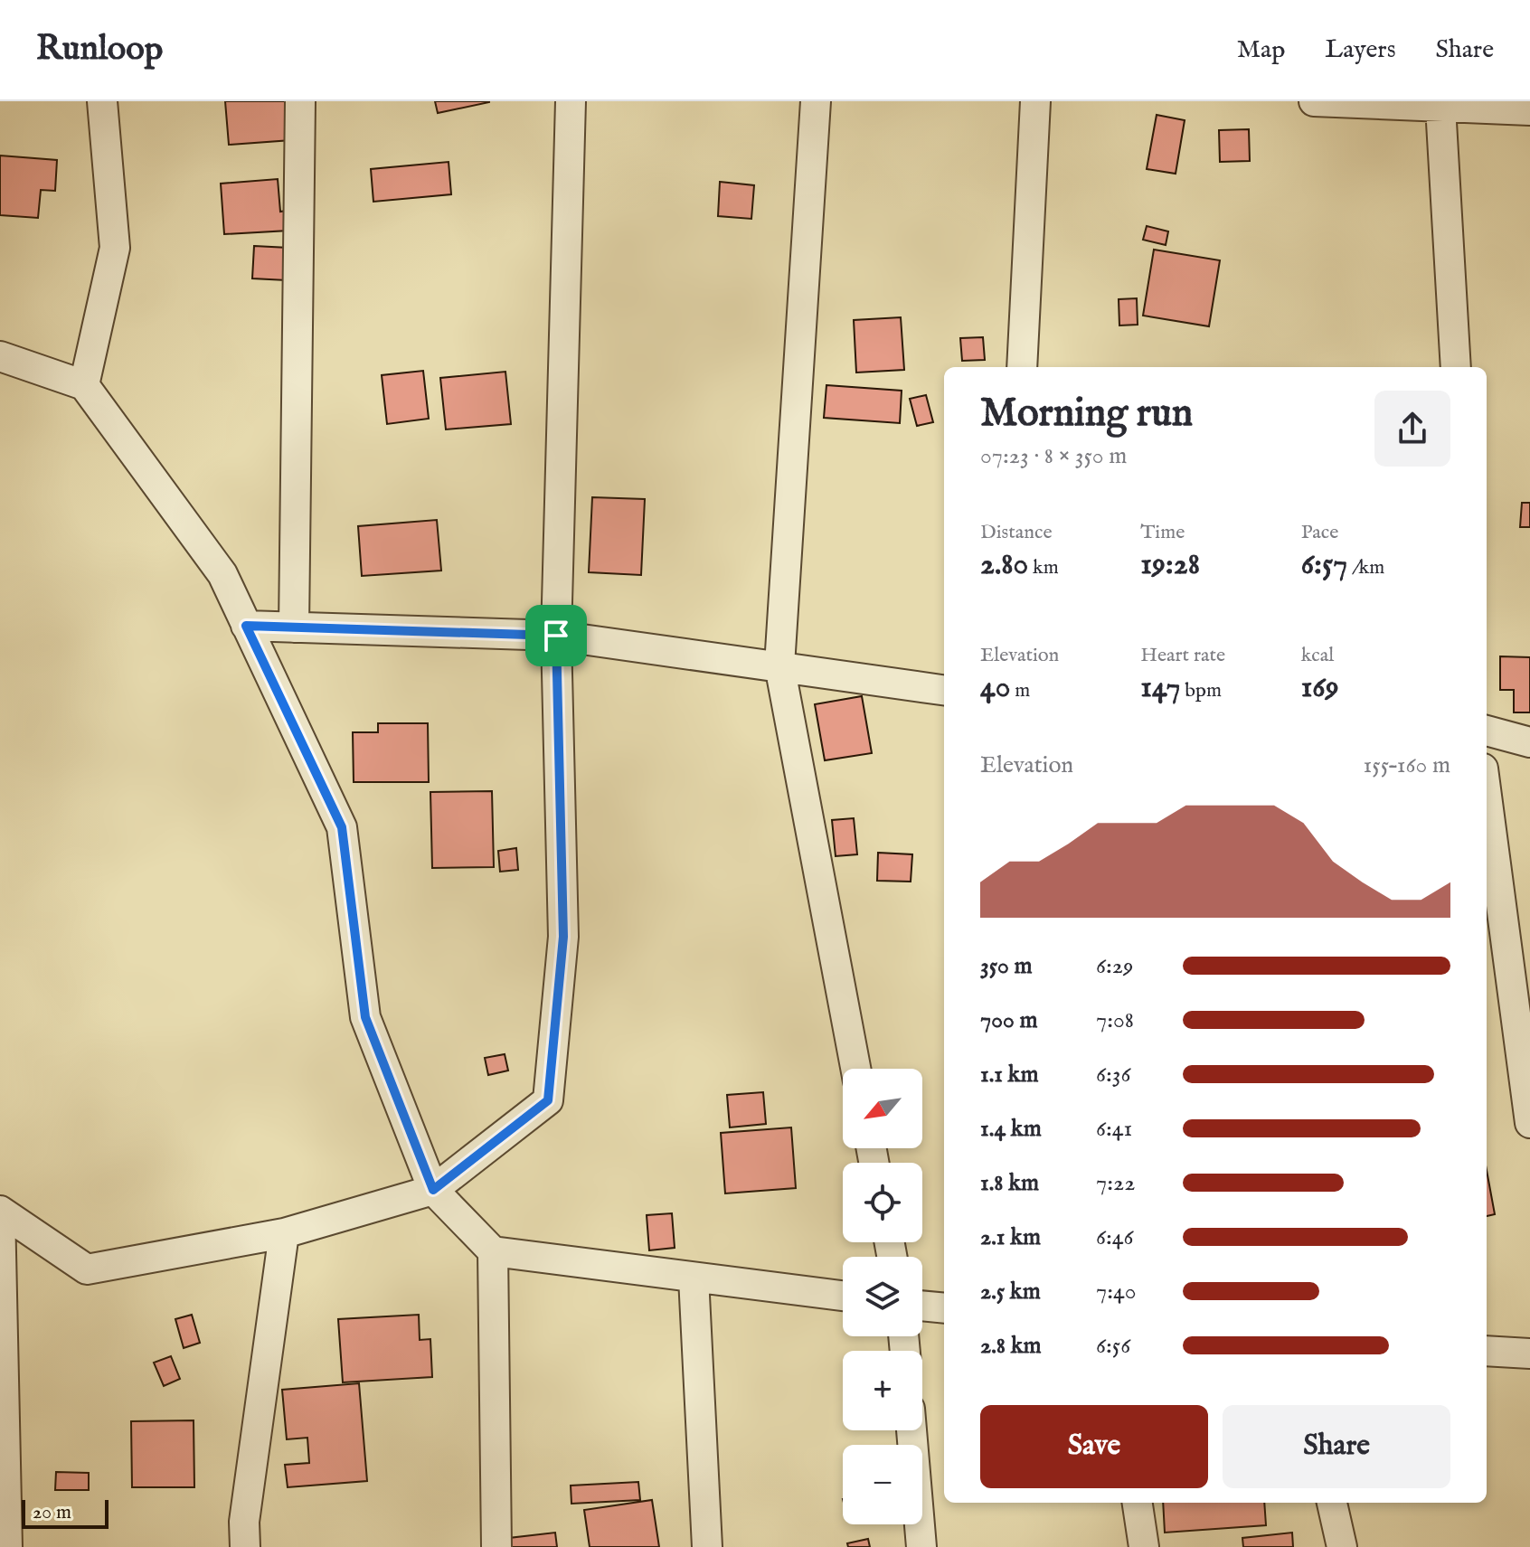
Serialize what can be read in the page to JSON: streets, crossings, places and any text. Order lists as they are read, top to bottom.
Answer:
{
  "scale_bar": "20 m",
  "north": "bottom left",
  "page": {
    "header": "Runloop",
    "nav": ["Map", "Layers", "Share"],
    "heading": ["Morning run", "07:23 · 8 × 350 m"],
    "stats": [
      ["Distance", "2.80 km"],
      ["Time", "19:28"],
      ["Pace", "6:57 /km"],
      ["Elevation", "40 m"],
      ["Heart rate", "147 bpm"],
      ["kcal", "169"]
    ],
    "chart": ["Elevation", "155–160 m"],
    "list": [
      {
        "name": "350 m",
        "note": "6:29"
      },
      {
        "name": "700 m",
        "note": "7:08"
      },
      {
        "name": "1.1 km",
        "note": "6:36"
      },
      {
        "name": "1.4 km",
        "note": "6:41"
      },
      {
        "name": "1.8 km",
        "note": "7:22"
      },
      {
        "name": "2.1 km",
        "note": "6:46"
      },
      {
        "name": "2.5 km",
        "note": "7:40"
      },
      {
        "name": "2.8 km",
        "note": "6:56"
      }
    ],
    "map_buttons": ["+", "−"],
    "buttons": ["Save", "Share"],
    "scale": "20 m"
  }
}
